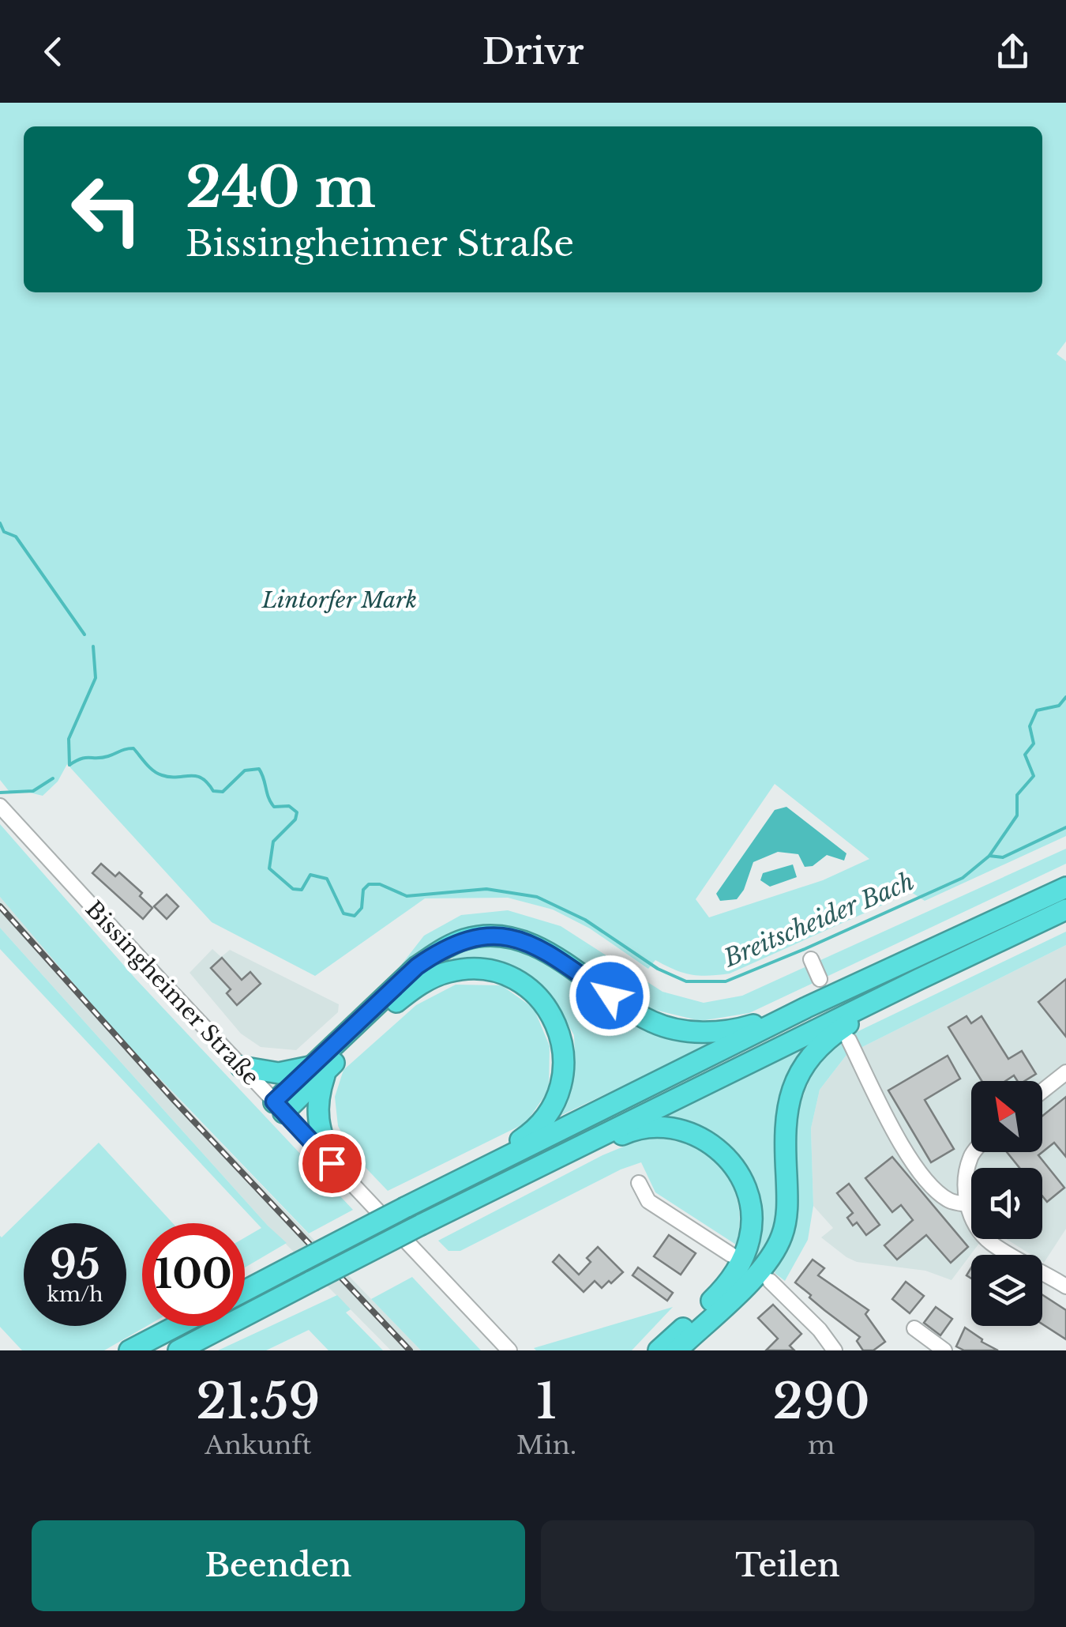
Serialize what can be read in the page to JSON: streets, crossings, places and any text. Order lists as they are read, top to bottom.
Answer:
{
  "streets": {
    "street": ["Bissingheimer Straße"]
  },
  "water": ["Breitscheider Bach"],
  "parks": ["Lintorfer Mark"],
  "north": "top left",
  "page": {
    "header": "Drivr",
    "turn": ["240 m", "Bissingheimer Straße"],
    "speed": "95 km/h",
    "limit": "100",
    "eta": [
      "21:59",
      "Ankunft",
      "1",
      "Min.",
      "290",
      "m"
    ],
    "buttons": ["Beenden", "Teilen"]
  }
}
